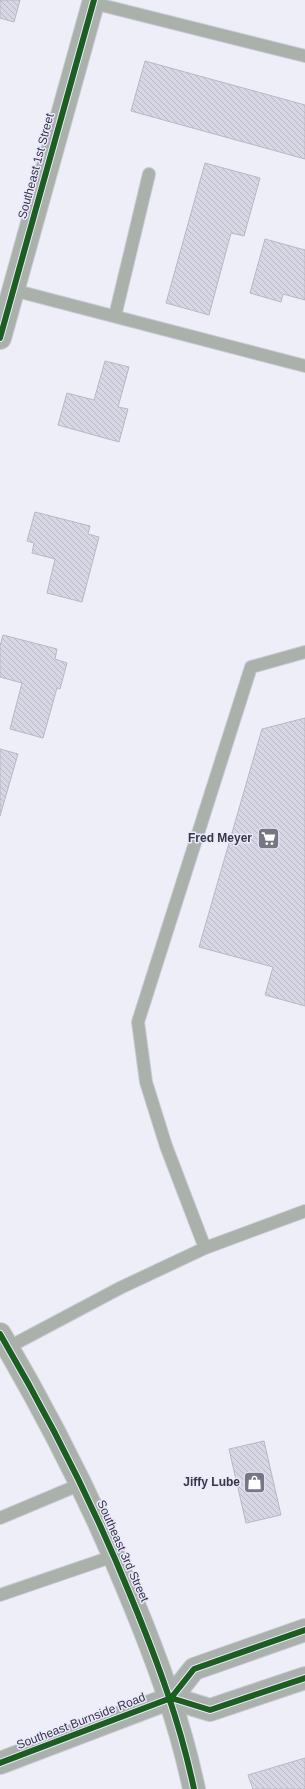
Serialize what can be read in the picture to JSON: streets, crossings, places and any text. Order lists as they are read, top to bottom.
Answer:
{
  "streets": {
    "highway": ["Southeast Burnside Road"],
    "street": ["Southeast 1st Street", "Southeast 3rd Street"]
  },
  "crossings": [
    ["Southeast 3rd Street", "Southeast Burnside Road"]
  ],
  "places": {
    "supermarket": ["Fred Meyer"],
    "shop": ["Jiffy Lube"]
  }
}
